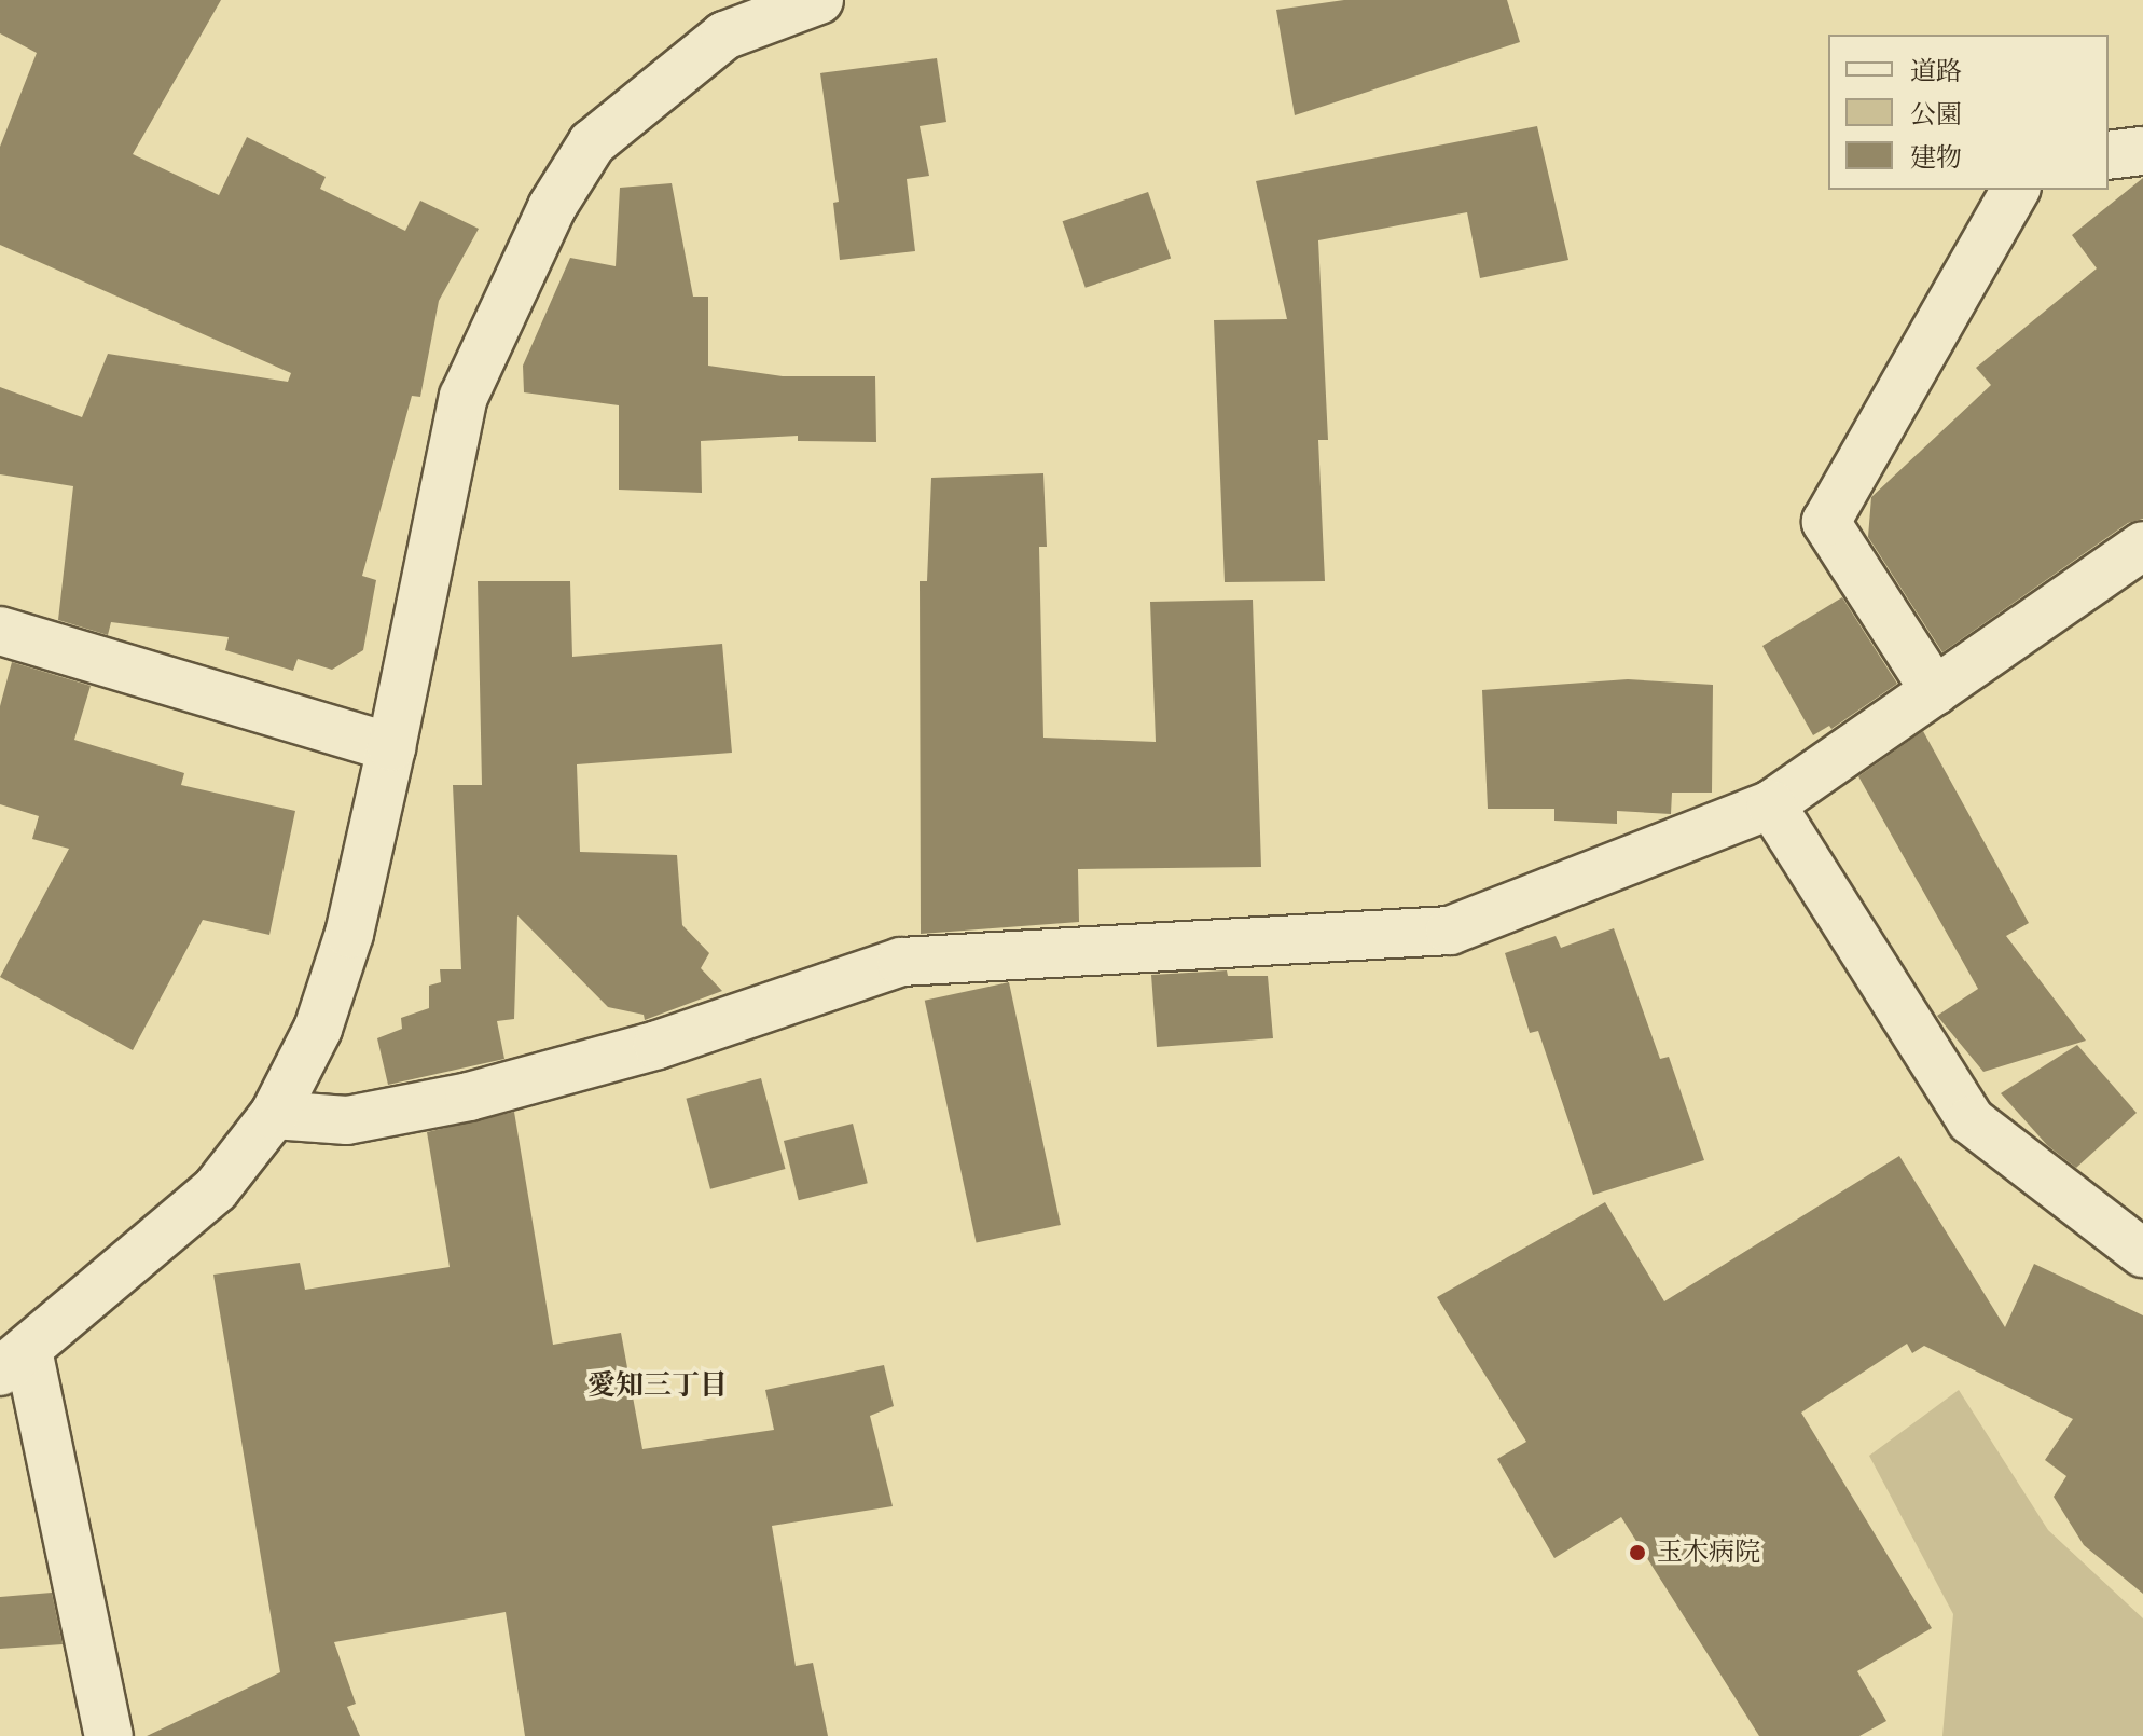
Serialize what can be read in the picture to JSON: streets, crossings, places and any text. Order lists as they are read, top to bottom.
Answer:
{
  "districts": ["愛知三丁目"],
  "places": ["玉木病院"],
  "legend": ["道路", "公園", "建物"]
}
